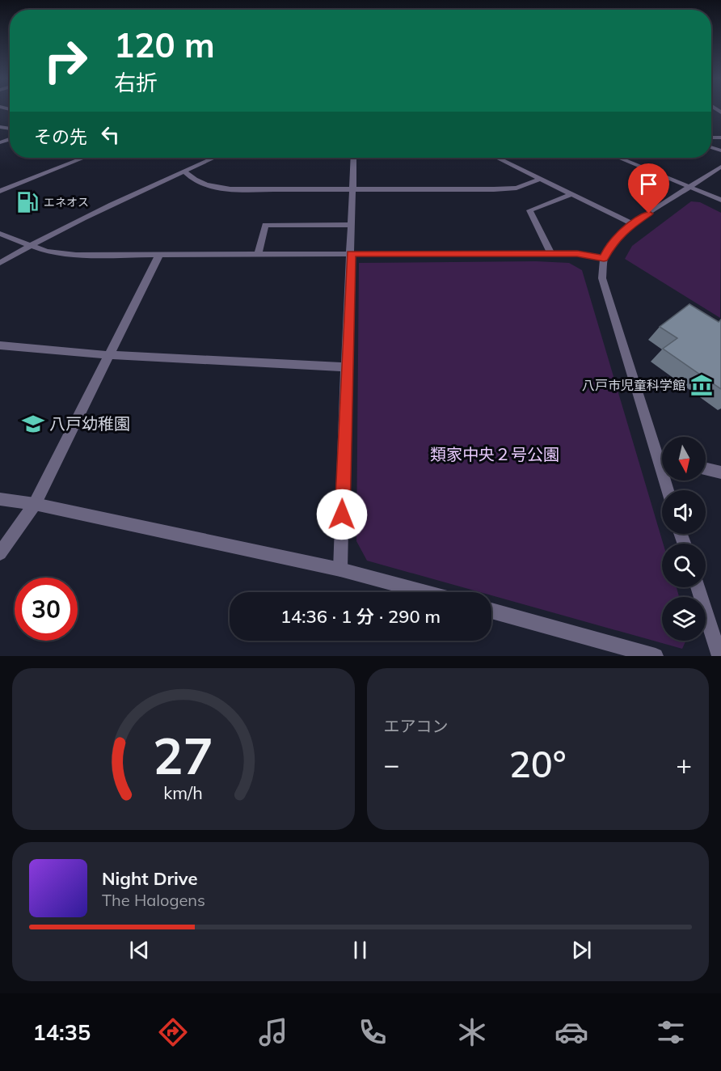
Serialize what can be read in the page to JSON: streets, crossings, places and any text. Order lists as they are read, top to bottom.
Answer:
{
  "parks": ["類家中央２号公園"],
  "places": {
    "fuel station": ["エネオス"],
    "museum": ["八戸市児童科学館"],
    "school or university": ["八戸幼稚園"]
  },
  "north": "bottom",
  "page": {
    "turn": ["120 m", "右折"],
    "then": "その先",
    "limit": "30",
    "trip": "14:36 · 1 分 · 290 m",
    "tile": "エアコン",
    "heat": ["−", "20°", "+"],
    "song": ["Night Drive", "The Halogens"],
    "tabs": "14:35",
    "gauge": ["27", "km/h"]
  }
}
